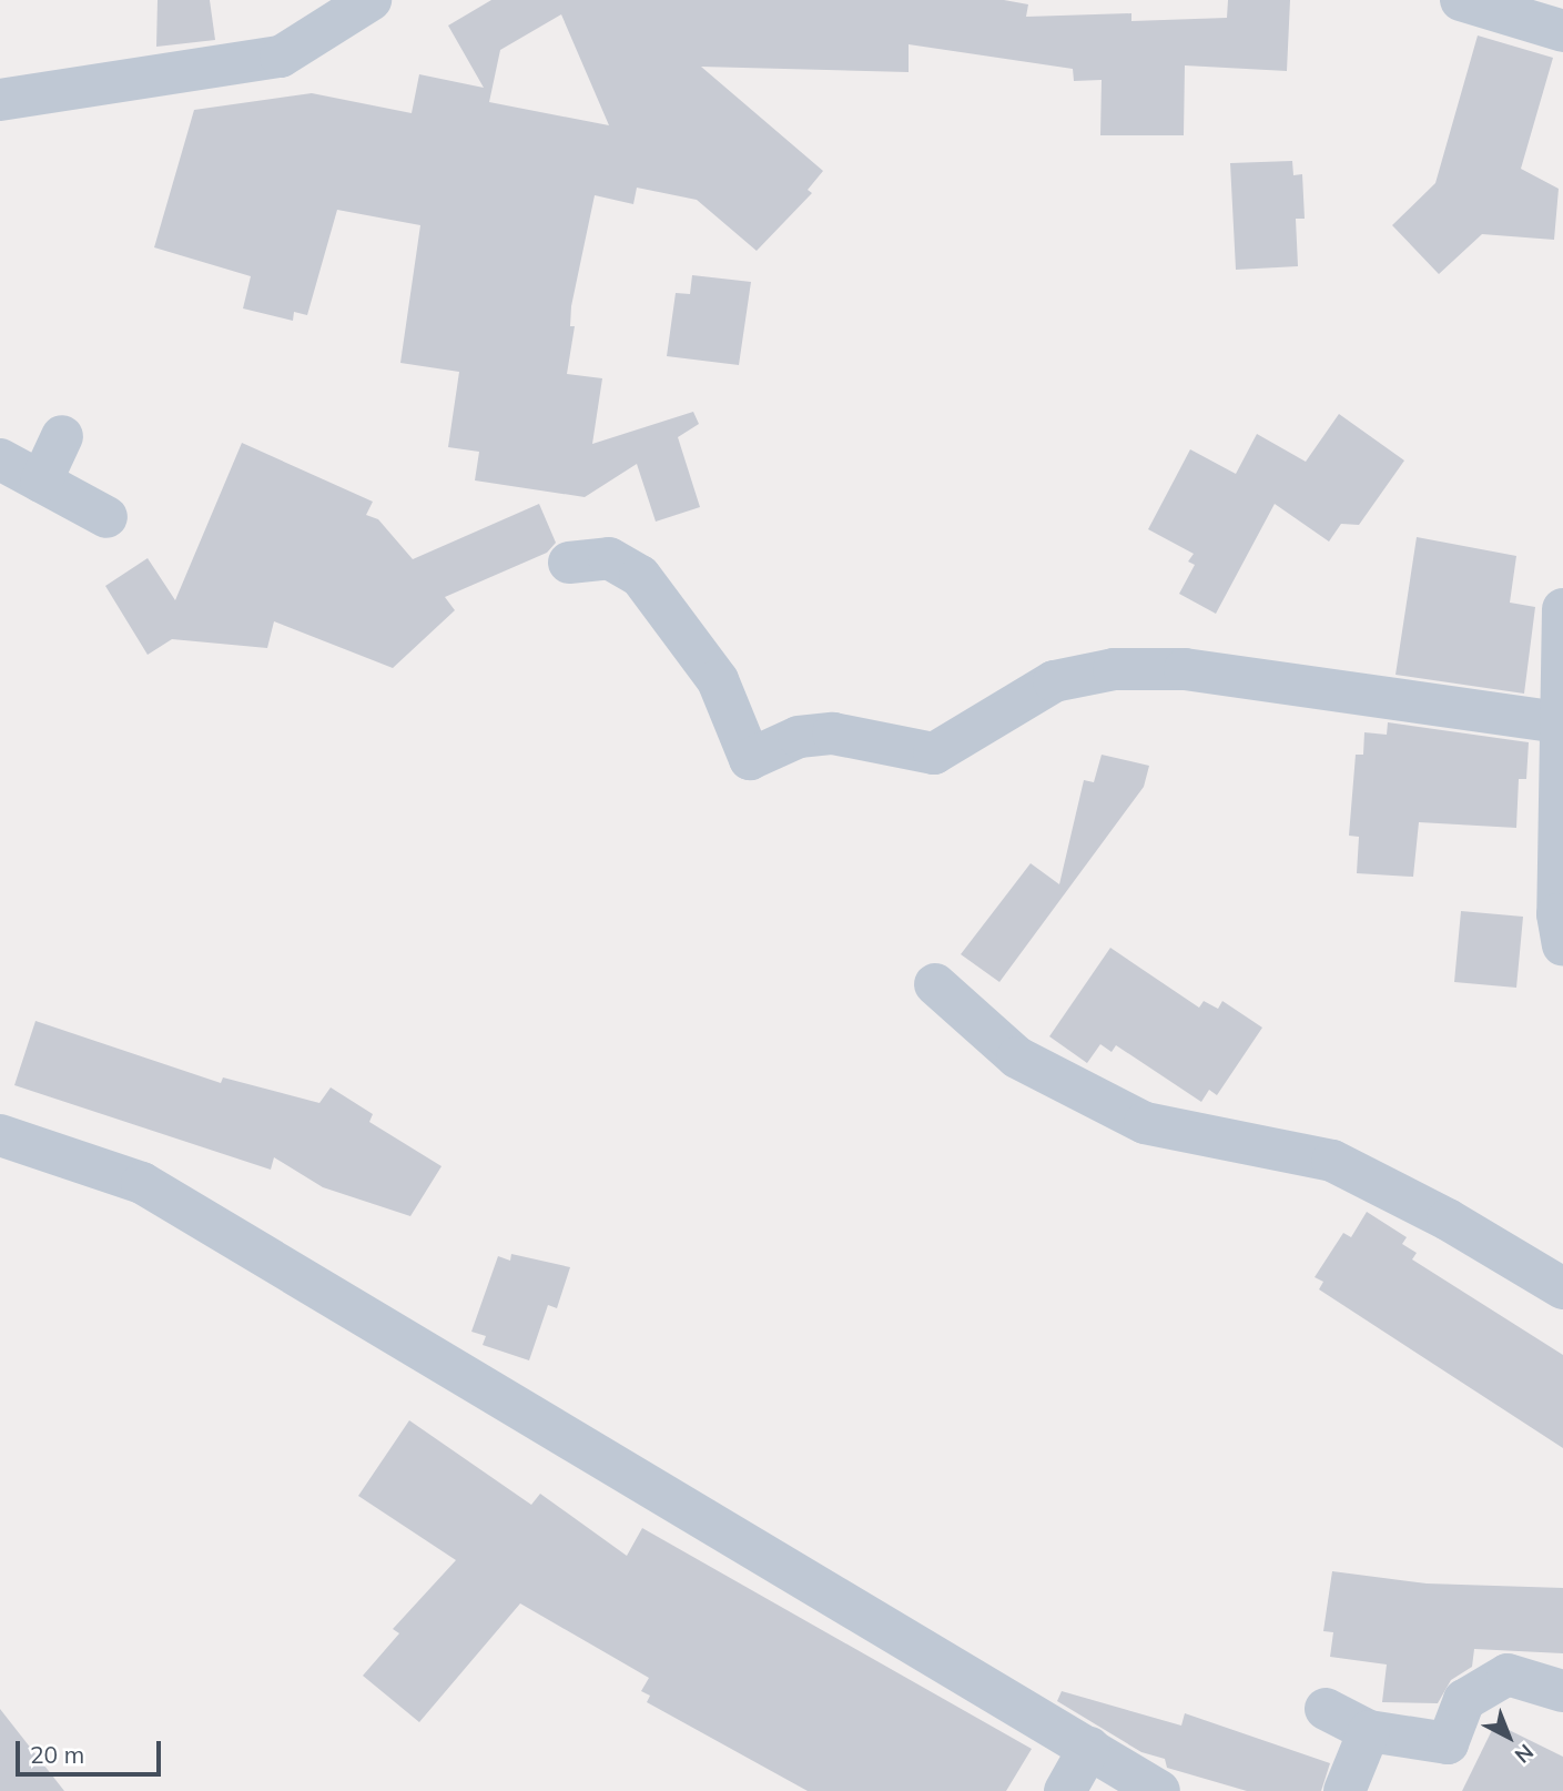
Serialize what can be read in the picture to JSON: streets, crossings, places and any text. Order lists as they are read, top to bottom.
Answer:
{
  "scale_bar": "20 m",
  "north": "bottom right"
}
